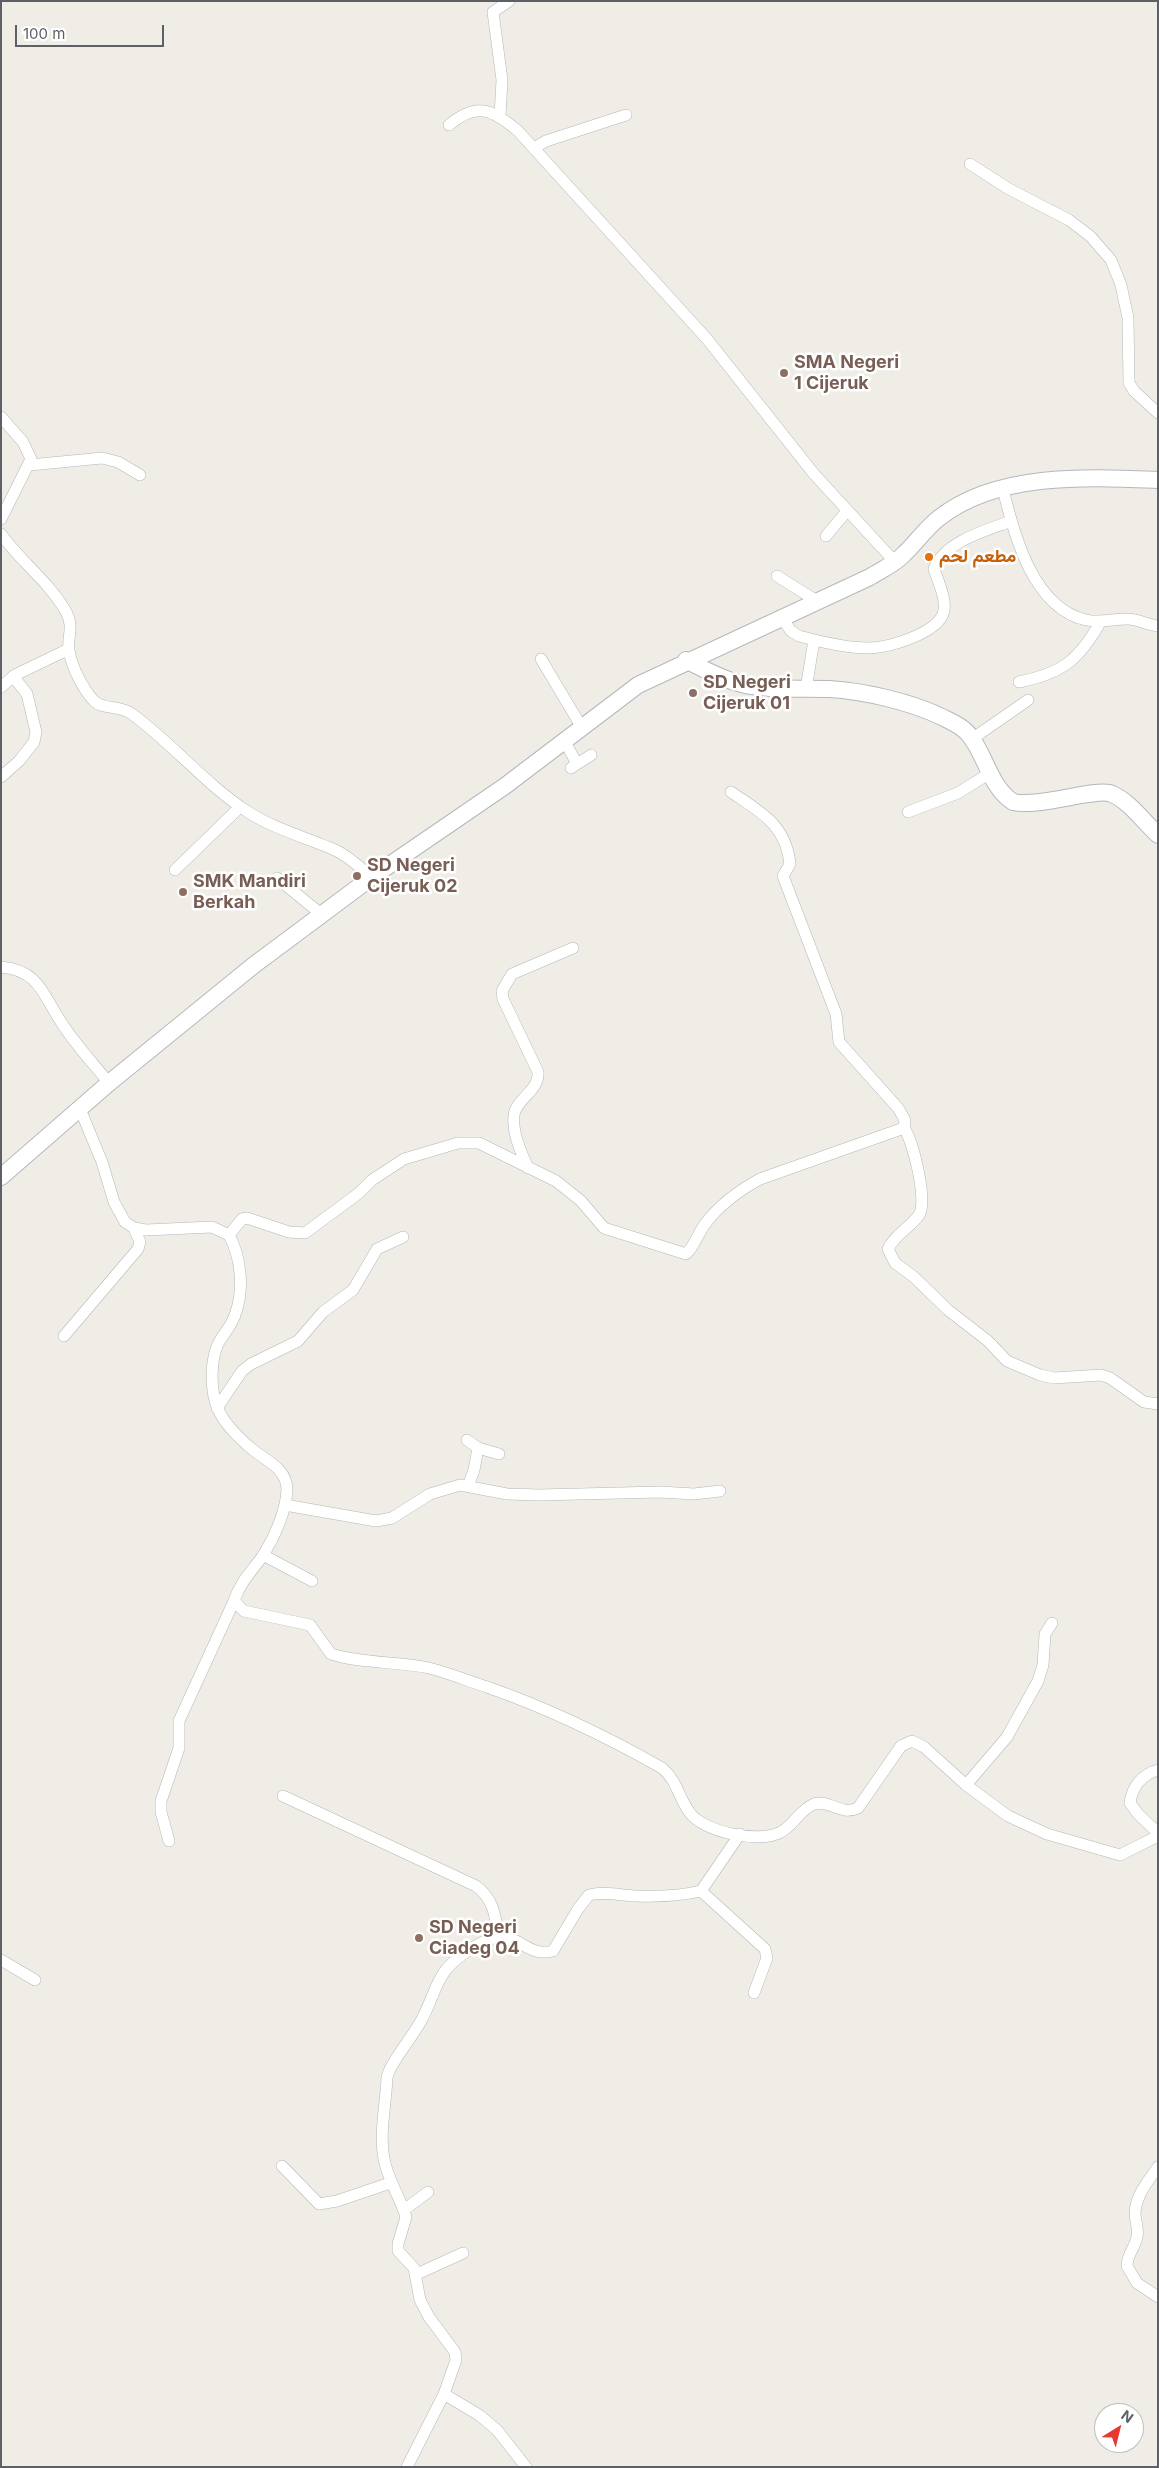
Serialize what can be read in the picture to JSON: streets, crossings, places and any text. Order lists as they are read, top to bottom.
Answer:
{
  "places": [
    "SMA Negeri 1 Cijeruk",
    "مطعم لحم",
    "SD Negeri Cijeruk 01",
    "SD Negeri Cijeruk 02",
    "SMK Mandiri Berkah",
    "SD Negeri Ciadeg 04"
  ],
  "scale_bar": "100 m",
  "north": "top right"
}
